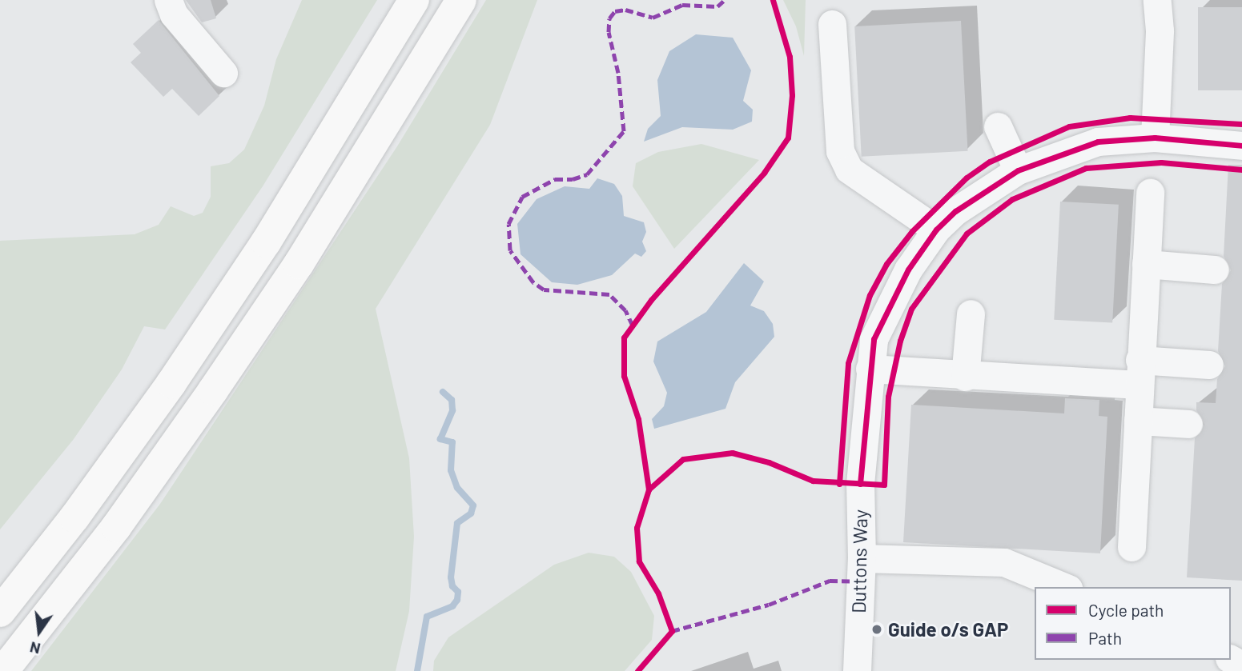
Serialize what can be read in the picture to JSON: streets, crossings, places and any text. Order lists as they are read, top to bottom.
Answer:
{
  "streets": {
    "street": ["Duttons Way"]
  },
  "places": ["Guide o/s GAP"],
  "legend": ["Cycle path", "Path"],
  "north": "bottom"
}
